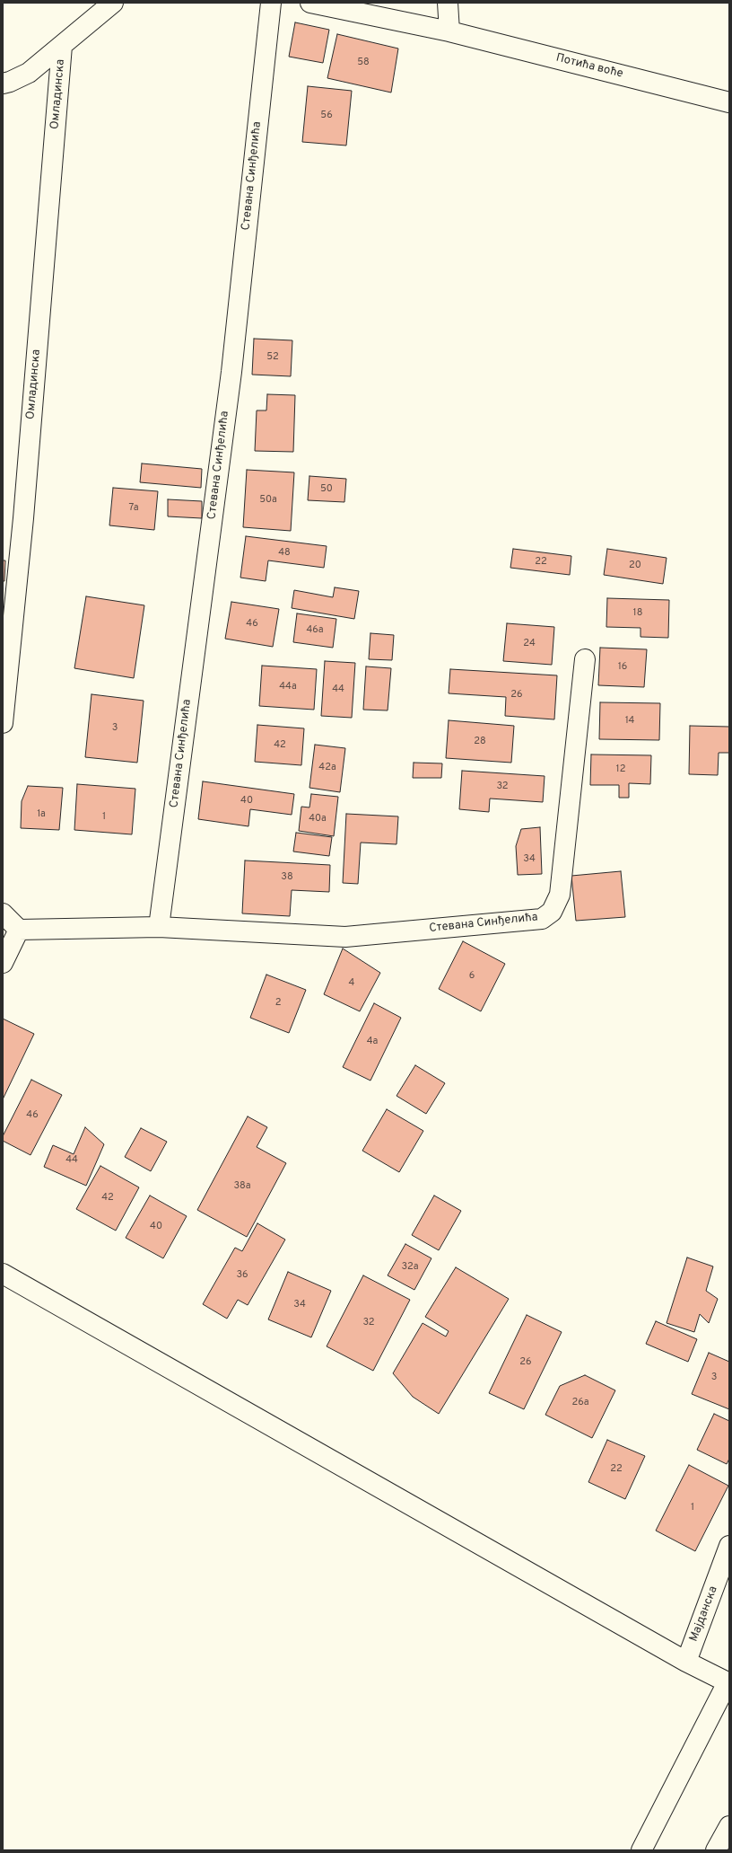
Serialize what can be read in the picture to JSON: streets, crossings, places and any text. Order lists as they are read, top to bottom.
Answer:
{
  "streets": {
    "street": [
      "Потића воће",
      "Омладинска",
      "Стевана Синђелића",
      "Мајданска"
    ]
  },
  "house_numbers": [
    "58",
    "56",
    "52",
    "50",
    "50a",
    "7a",
    "48",
    "22",
    "20",
    "18",
    "46",
    "46a",
    "24",
    "16",
    "44a",
    "44",
    "26",
    "14",
    "3",
    "28",
    "42",
    "42a",
    "12",
    "32",
    "40",
    "1a",
    "1",
    "40a",
    "34",
    "38",
    "6",
    "4",
    "2",
    "4a",
    "46",
    "44",
    "38a",
    "42",
    "40",
    "32a",
    "36",
    "34",
    "32",
    "26",
    "3",
    "26a",
    "22",
    "1"
  ]
}
